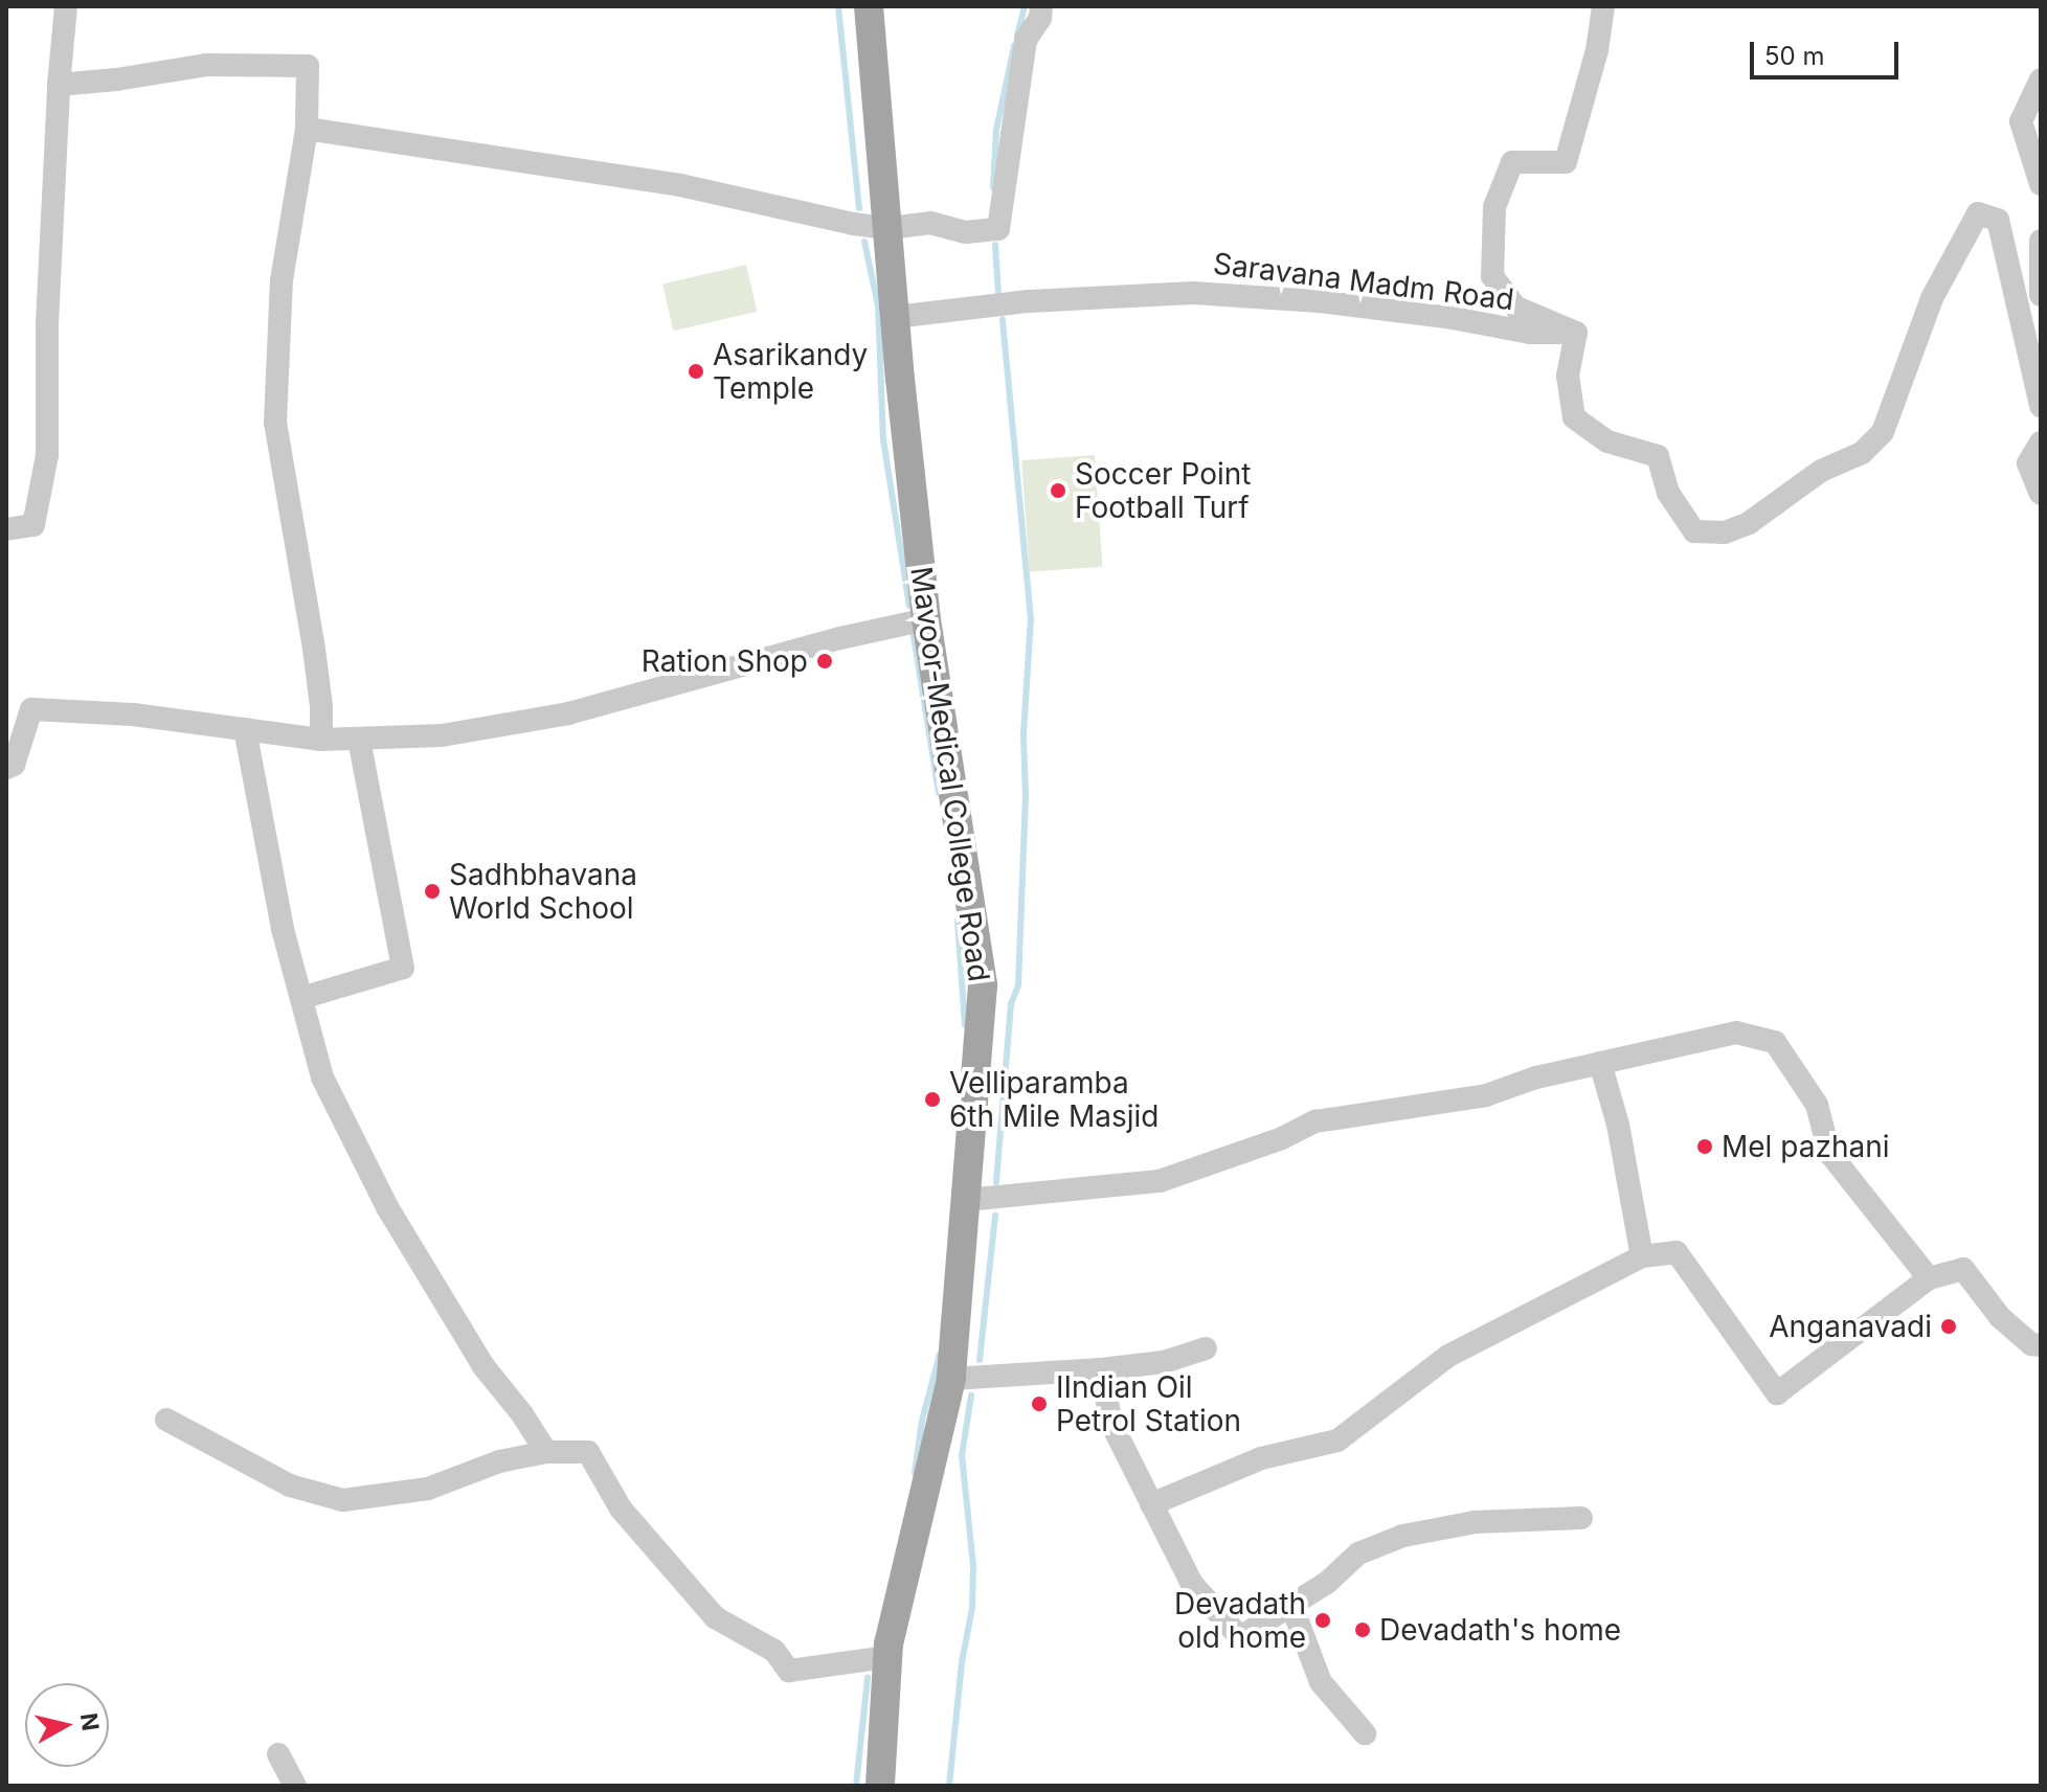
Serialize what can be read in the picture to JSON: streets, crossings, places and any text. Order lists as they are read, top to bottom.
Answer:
{
  "streets": {
    "main road": ["Mavoor-Medical College Road"],
    "street": ["Saravana Madm Road"]
  },
  "crossings": [
    ["Saravana Madm Road", "Mavoor-Medical College Road"]
  ],
  "places": [
    "Asarikandy Temple",
    "Soccer Point Football Turf",
    "Ration Shop",
    "Sadhbhavana World School",
    "Velliparamba 6th Mile Masjid",
    "Mel pazhani",
    "Anganavadi",
    "IIndian Oil Petrol Station",
    "Devadath old home",
    "Devadath's home"
  ],
  "scale_bar": "50 m",
  "north": "right"
}
